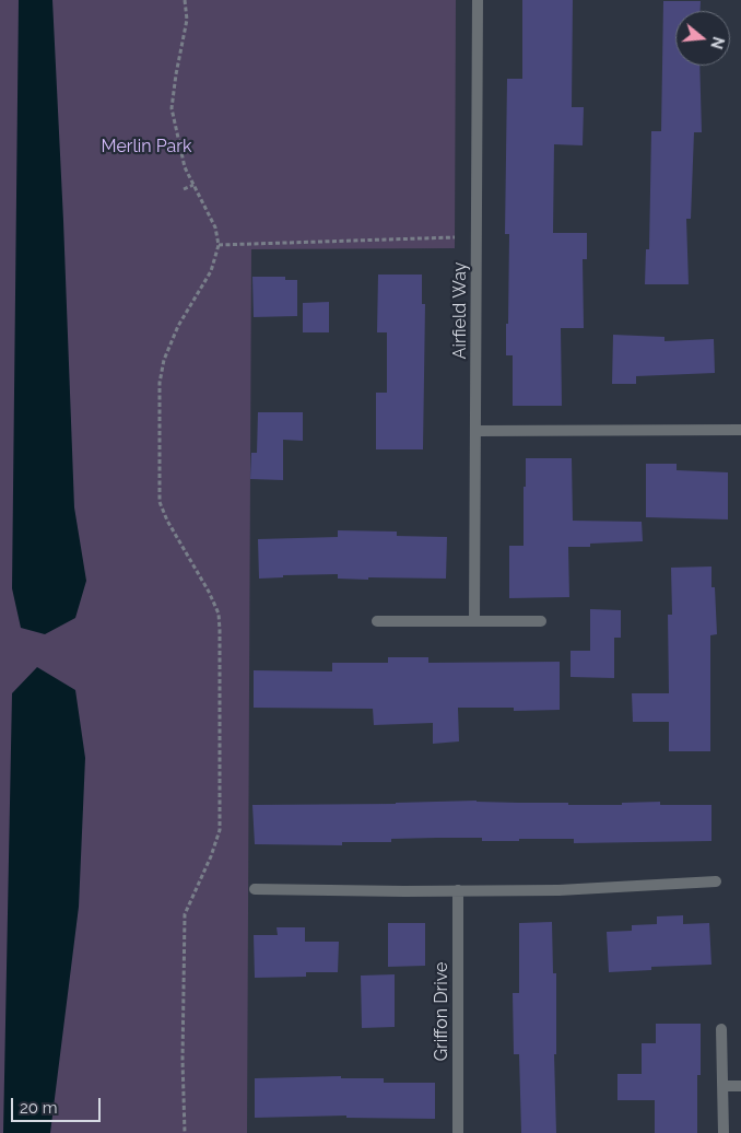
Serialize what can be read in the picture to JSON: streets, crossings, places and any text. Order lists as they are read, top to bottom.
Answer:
{
  "streets": {
    "street": ["Airfield Way", "Griffon Drive"]
  },
  "parks": ["Merlin Park"],
  "scale_bar": "20 m",
  "north": "right"
}
